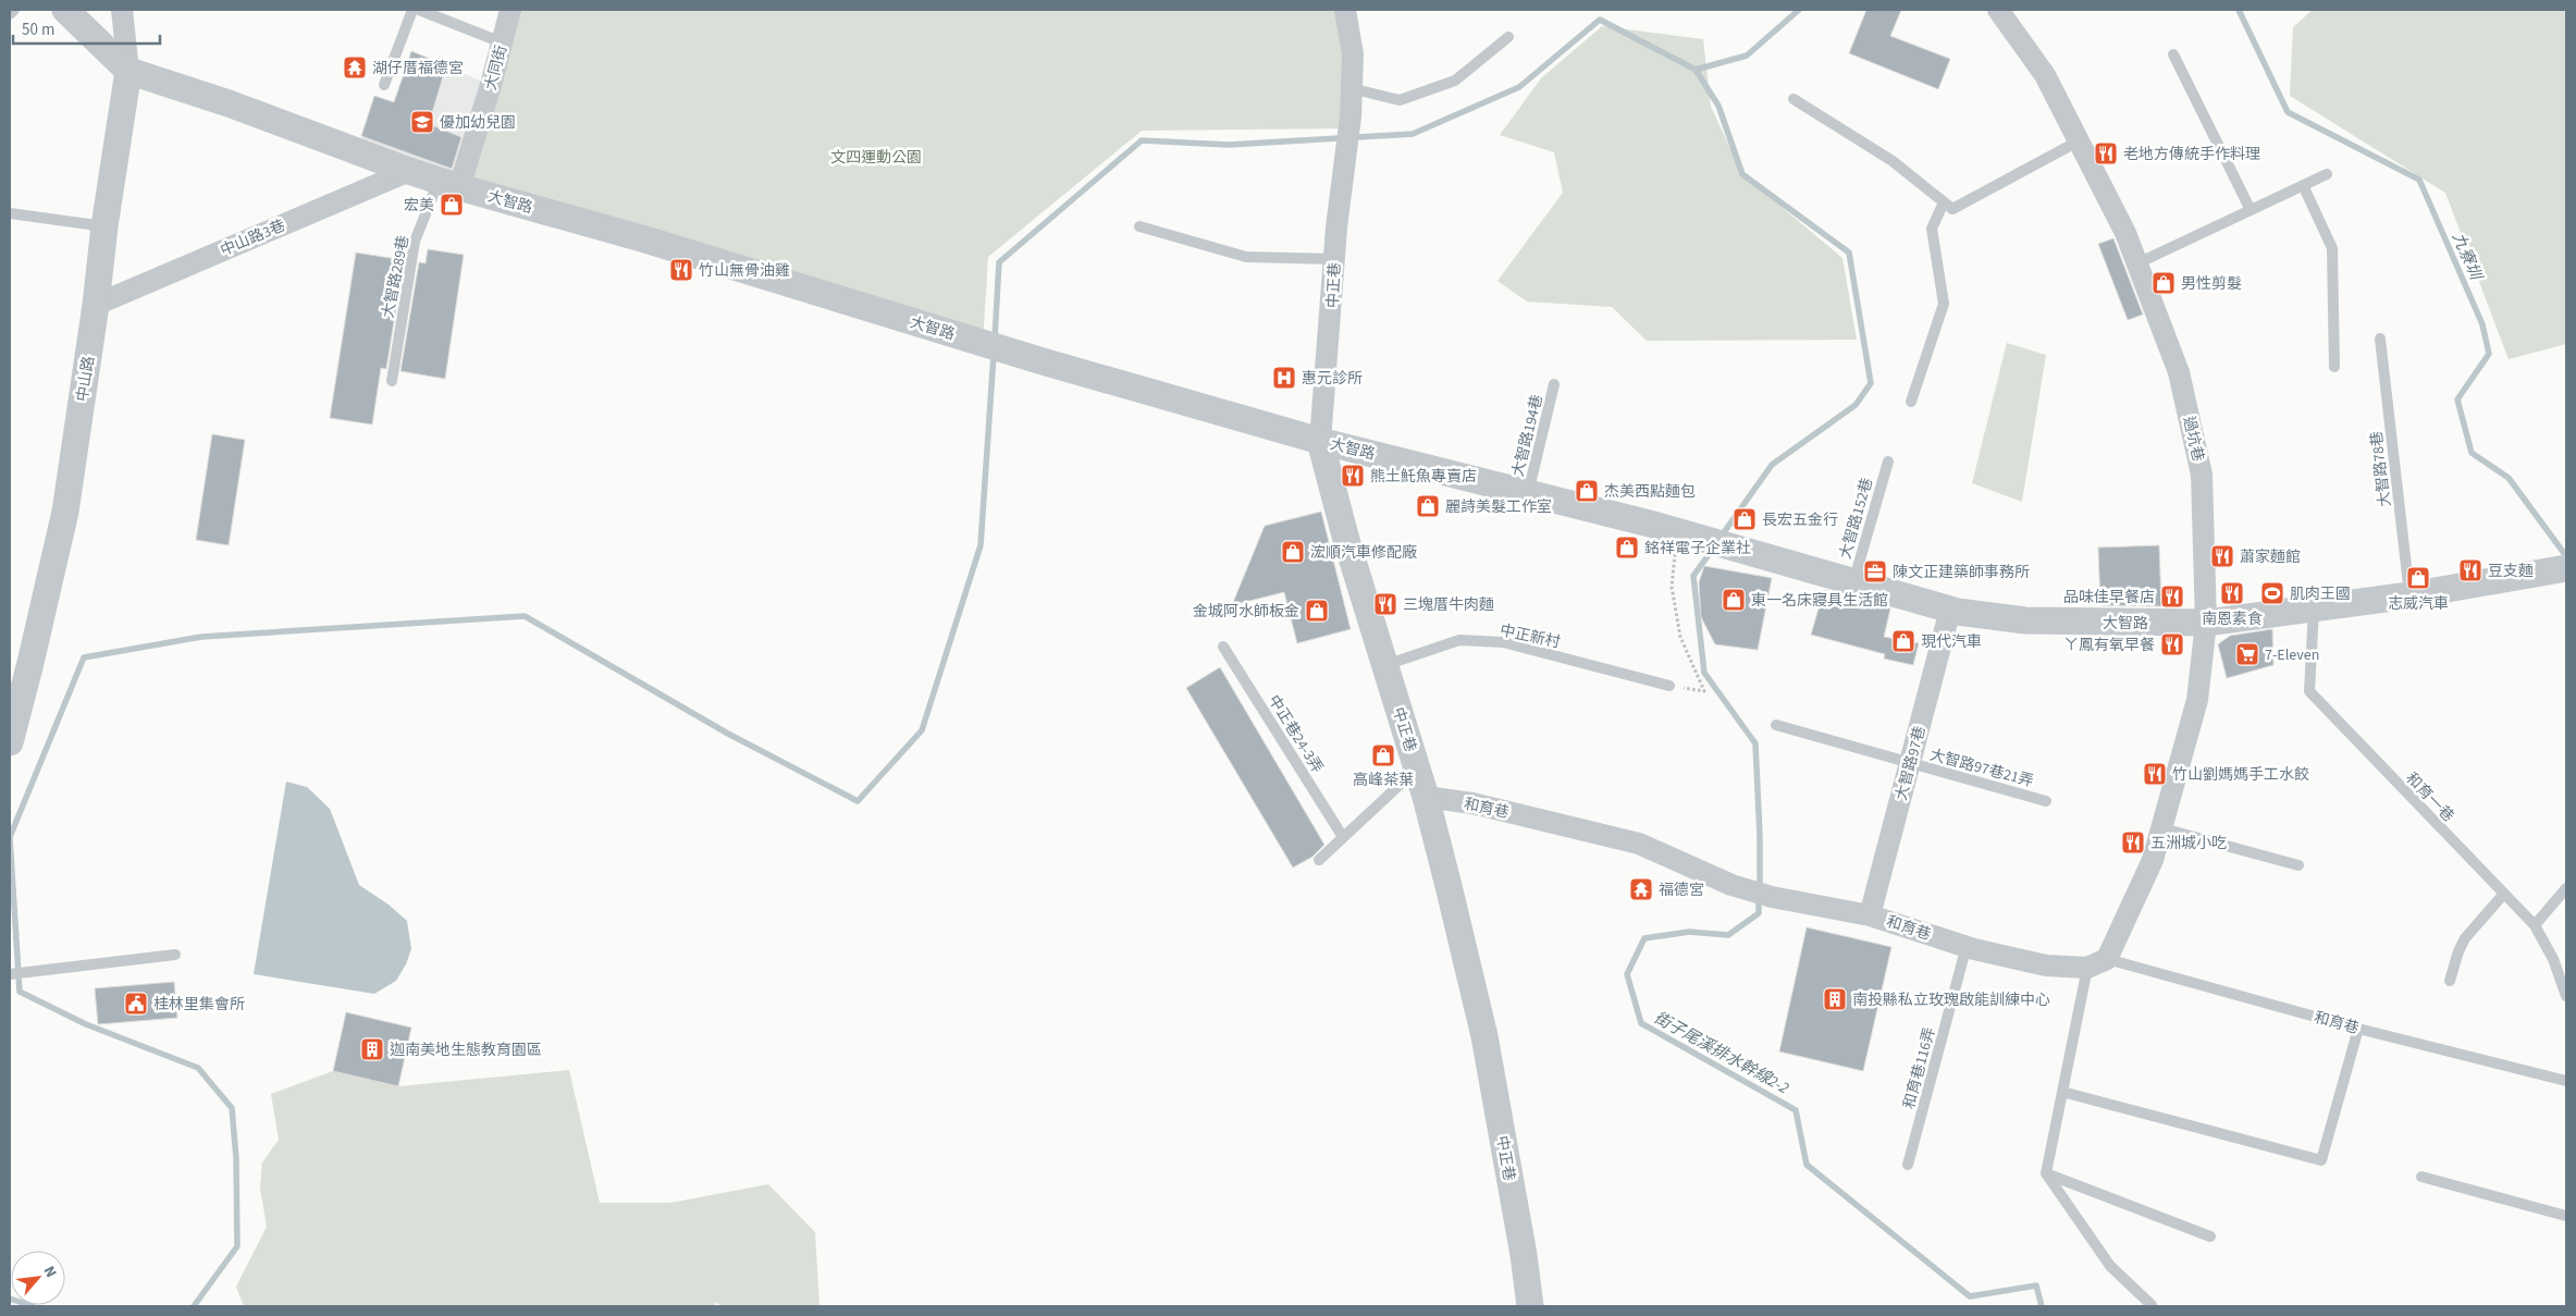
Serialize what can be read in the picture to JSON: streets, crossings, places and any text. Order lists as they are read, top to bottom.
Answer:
{
  "streets": {
    "street": [
      "大同街",
      "大智路",
      "中山路3巷",
      "中正巷",
      "中山路",
      "過坑巷",
      "大智路97巷",
      "和育巷"
    ],
    "lane": [
      "大智路289巷",
      "大智路194巷",
      "大智路78巷",
      "大智路152巷",
      "中正新村",
      "中正巷24-3弄",
      "大智路97巷21弄",
      "和育一巷",
      "和育巷116弄"
    ]
  },
  "crossings": [
    ["大同街", "大智路"],
    ["大同街", "大智路289巷"],
    ["大智路", "中山路3巷"],
    ["大智路", "大智路289巷"],
    ["大智路", "中正巷"],
    ["大智路", "中山路"],
    ["大智路", "大智路194巷"],
    ["大智路", "過坑巷"],
    ["大智路", "大智路78巷"],
    ["大智路", "大智路152巷"],
    ["大智路", "大智路97巷"],
    ["大智路", "和育一巷"],
    ["中山路3巷", "中山路"],
    ["中正巷", "中正新村"],
    ["中正巷", "和育巷"],
    ["大智路97巷", "大智路97巷21弄"],
    ["大智路97巷", "和育巷"],
    ["和育巷", "和育巷116弄"]
  ],
  "water": ["九寮圳", "街子尾溪排水幹線2-2"],
  "parks": ["文四運動公園"],
  "places": {
    "temple": ["湖仔厝福德宮", "福德宮"],
    "school or university": ["優加幼兒園"],
    "restaurant": [
      "老地方傳統手作料理",
      "竹山無骨油雞",
      "熊土魠魚專賣店",
      "蕭家麵館",
      "豆支麵",
      "南恩素食",
      "品味佳早餐店",
      "三塊厝牛肉麵",
      "ㄚ鳳有氧早餐",
      "竹山劉媽媽手工水餃",
      "五洲城小吃"
    ],
    "shop": [
      "宏美",
      "男性剪髮",
      "杰美西點麵包",
      "麗詩美髮工作室",
      "長宏五金行",
      "銘祥電子企業社",
      "浤順汽車修配廠",
      "志威汽車",
      "東一名床寢具生活館",
      "金城阿水師板金",
      "現代汽車",
      "高峰茶葉"
    ],
    "hospital": ["惠元診所"],
    "office": ["陳文正建築師事務所"],
    "sports": ["肌肉王國"],
    "supermarket": ["7-Eleven"],
    "building": ["南投縣私立玫瑰啟能訓練中心", "迦南美地生態教育園區"],
    "public building": ["桂林里集會所"]
  },
  "scale_bar": "50 m",
  "north": "top right"
}
